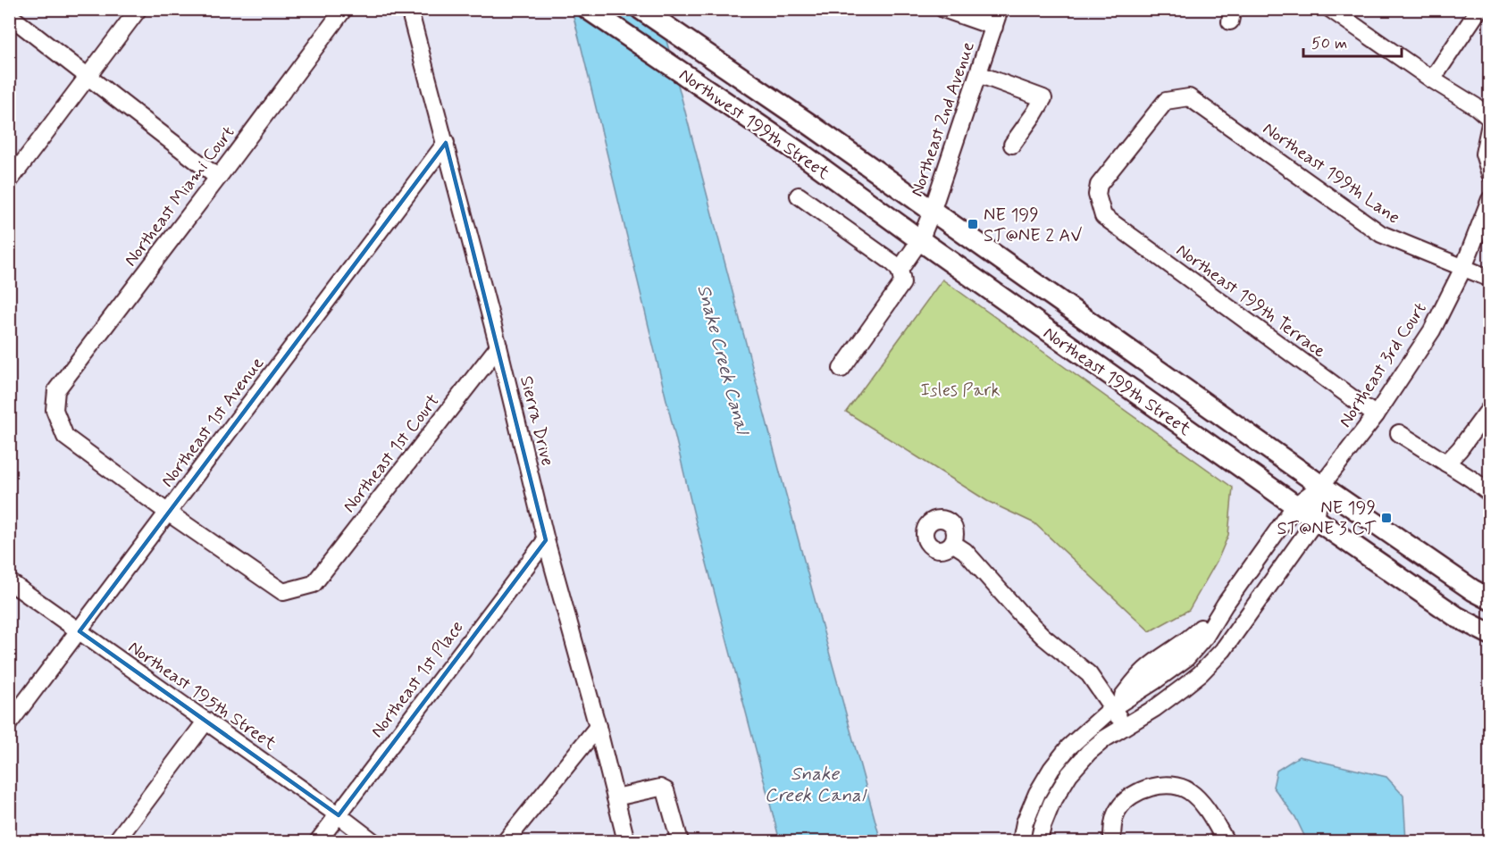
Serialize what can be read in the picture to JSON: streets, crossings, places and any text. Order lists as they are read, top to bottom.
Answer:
{
  "streets": {
    "main road": ["Northwest 199th Street", "Northeast 199th Street"],
    "street": [
      "Northeast 2nd Avenue",
      "Northeast 199th Lane",
      "Northeast Miami Court",
      "Northeast 199th Terrace",
      "Northeast 3rd Court",
      "Sierra Drive",
      "Northeast 1st Avenue",
      "Northeast 1st Court",
      "Northeast 1st Place",
      "Northeast 195th Street"
    ]
  },
  "crossings": [
    ["Northeast 2nd Avenue", "Northwest 199th Street"],
    ["Northeast 2nd Avenue", "Northeast 199th Street"],
    ["Northwest 199th Street", "Northeast 199th Street"],
    ["Northeast 199th Lane", "Northeast 199th Terrace"],
    ["Northeast 199th Lane", "Northeast 3rd Court"],
    ["Northeast Miami Court", "Northeast 1st Avenue"],
    ["Northeast Miami Court", "Northeast 1st Court"],
    ["Northeast 199th Terrace", "Northeast 3rd Court"],
    ["Northeast 3rd Court", "Northeast 199th Street"],
    ["Sierra Drive", "Northeast 1st Avenue"],
    ["Sierra Drive", "Northeast 1st Court"],
    ["Sierra Drive", "Northeast 1st Place"],
    ["Northeast 1st Avenue", "Northeast 1st Court"],
    ["Northeast 1st Avenue", "Northeast 195th Street"],
    ["Northeast 1st Place", "Northeast 195th Street"]
  ],
  "water": ["Snake Creek Canal"],
  "parks": ["Isles Park"],
  "places": {
    "transit": ["NE 199 ST@NE 2 AV", "NE 199 ST@NE 3 CT"]
  },
  "scale_bar": "50 m"
}
